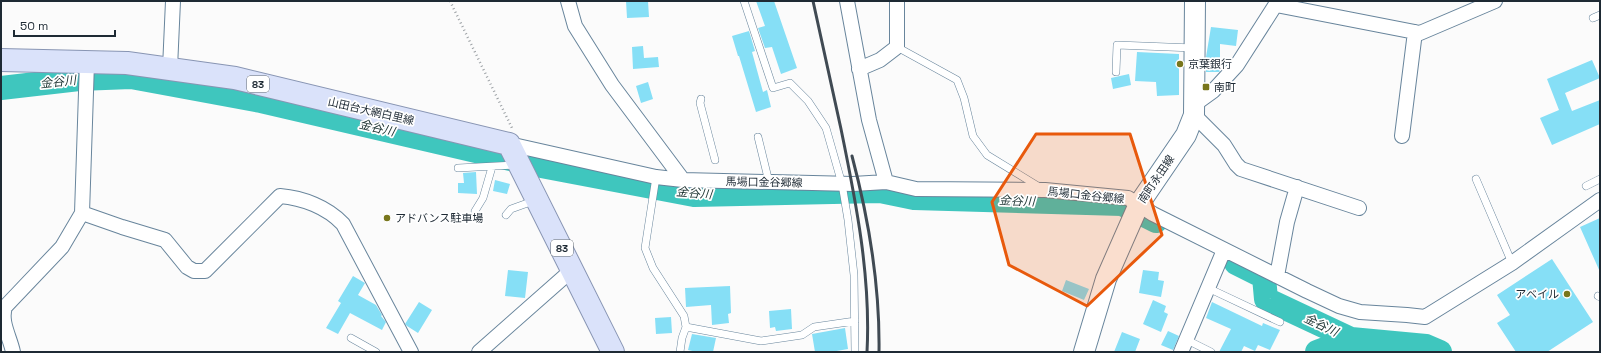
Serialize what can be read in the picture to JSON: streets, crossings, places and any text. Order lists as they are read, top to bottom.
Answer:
{
  "streets": {
    "main road": ["83", "山田台大網白里線"],
    "street": ["南町永田線", "馬場口金谷郷線"]
  },
  "crossings": [
    ["83", "山田台大網白里線"],
    ["83", "馬場口金谷郷線"],
    ["山田台大網白里線", "馬場口金谷郷線"],
    ["南町永田線", "馬場口金谷郷線"]
  ],
  "water": ["金谷川"],
  "places": {
    "other": ["京葉銀行", "アドバンス駐車場", "アベイル"],
    "transit": ["南町"]
  },
  "scale_bar": "50 m"
}
